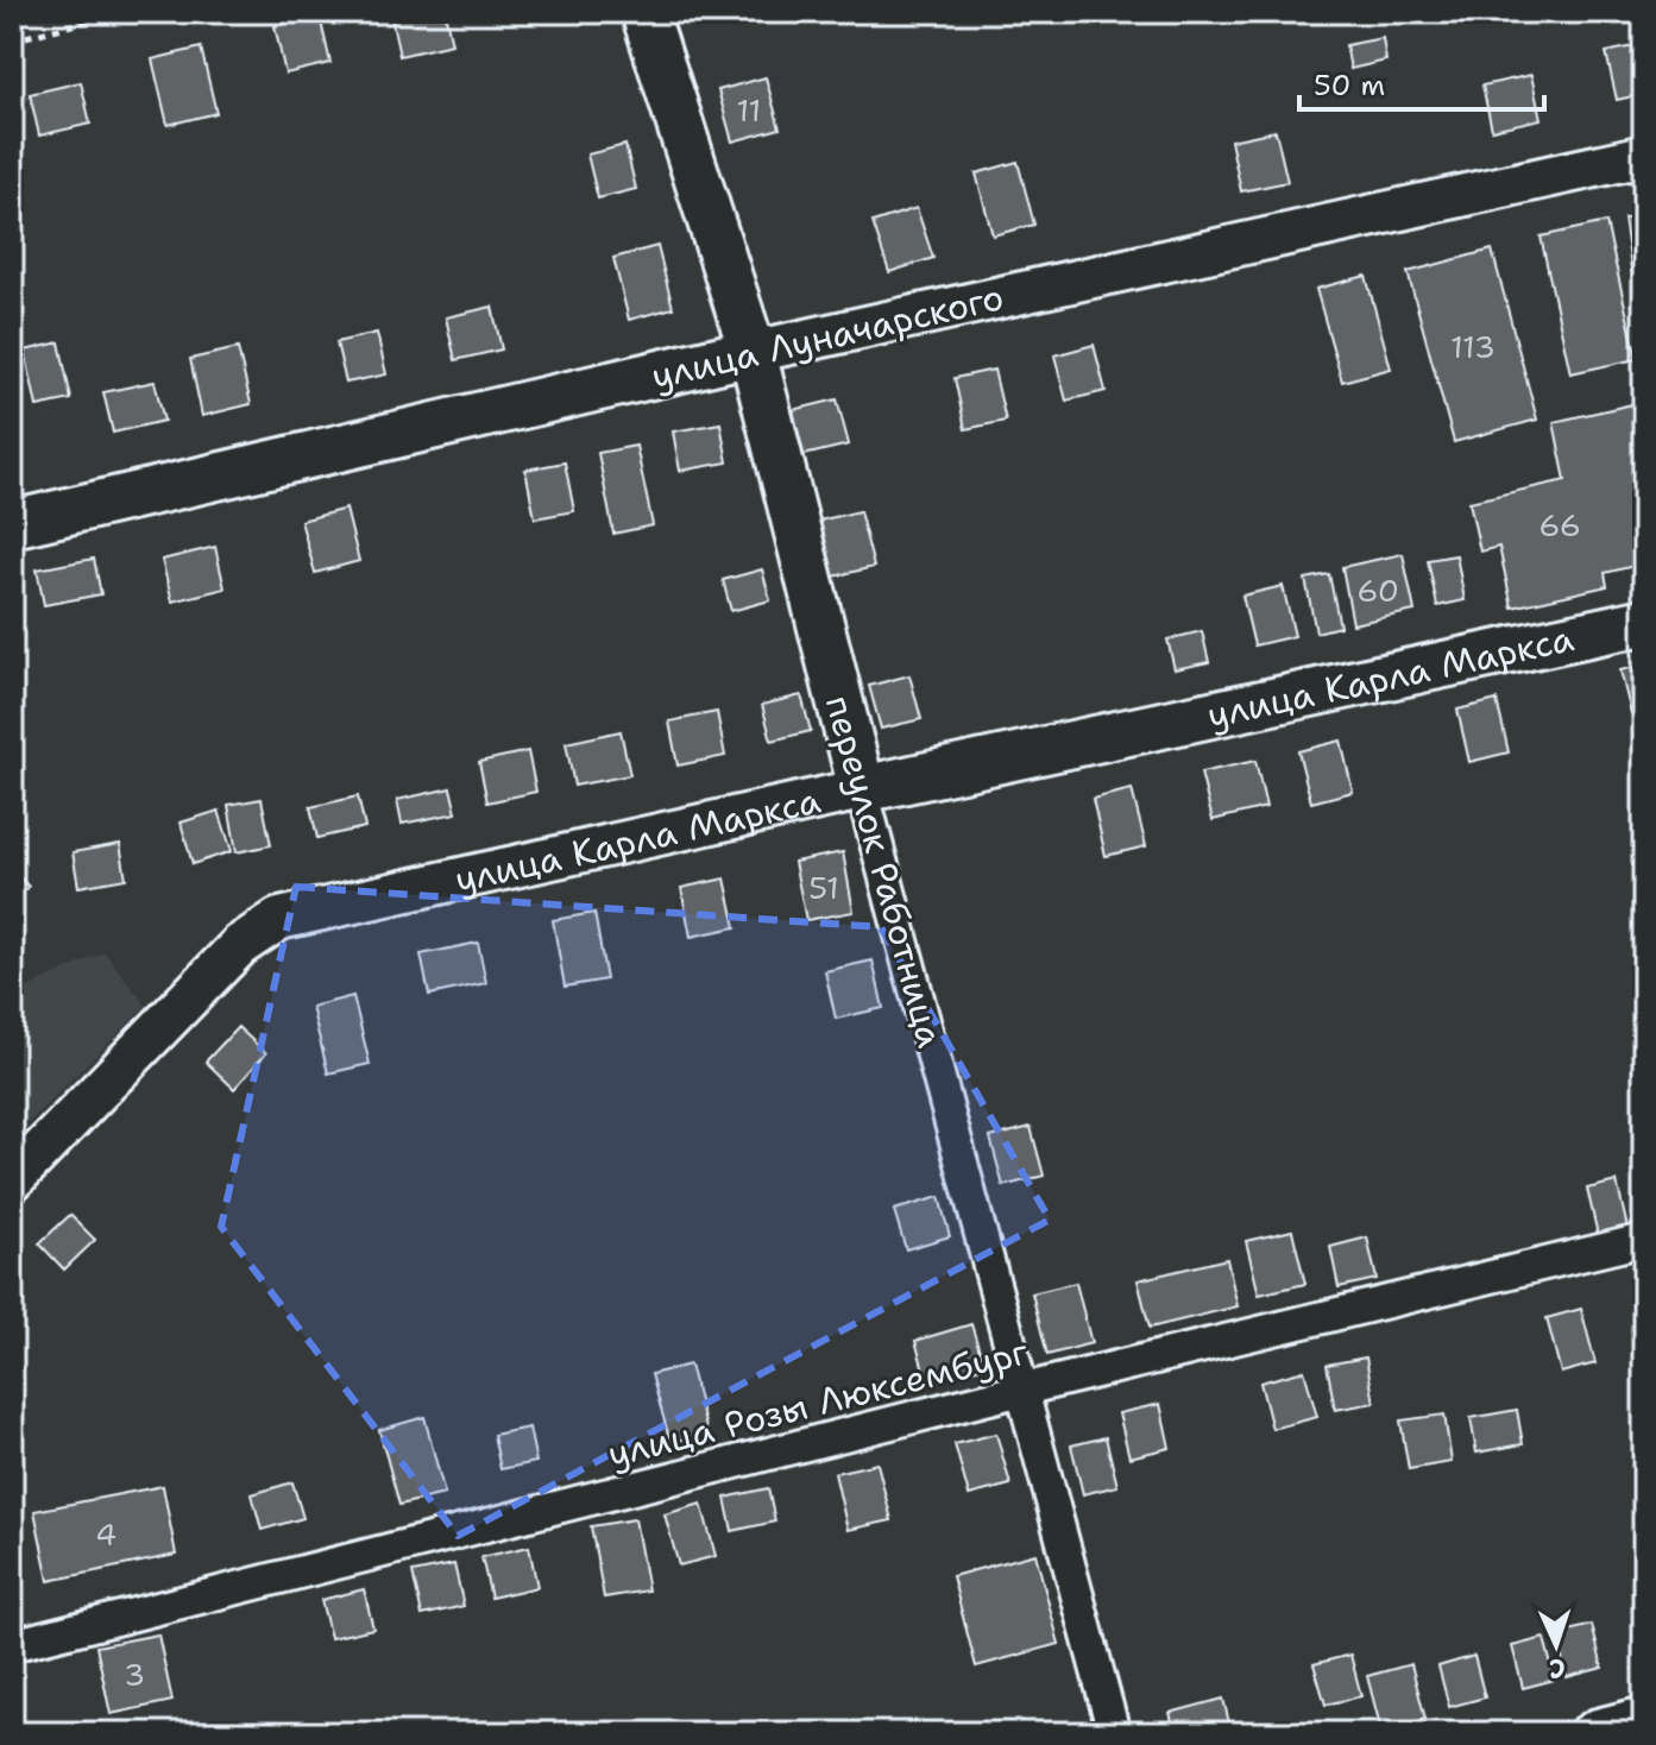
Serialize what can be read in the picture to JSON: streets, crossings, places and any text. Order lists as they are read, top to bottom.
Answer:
{
  "streets": {
    "main road": ["улица Луначарского", "улица Карла Маркса", "переулок Работница"],
    "street": ["улица Розы Люксембург"]
  },
  "crossings": [
    ["улица Луначарского", "переулок Работница"],
    ["улица Карла Маркса", "переулок Работница"],
    ["переулок Работница", "улица Розы Люксембург"]
  ],
  "house_numbers": [
    "11",
    "113",
    "66",
    "60",
    "51",
    "4",
    "3"
  ],
  "scale_bar": "50 m",
  "north": "bottom"
}
